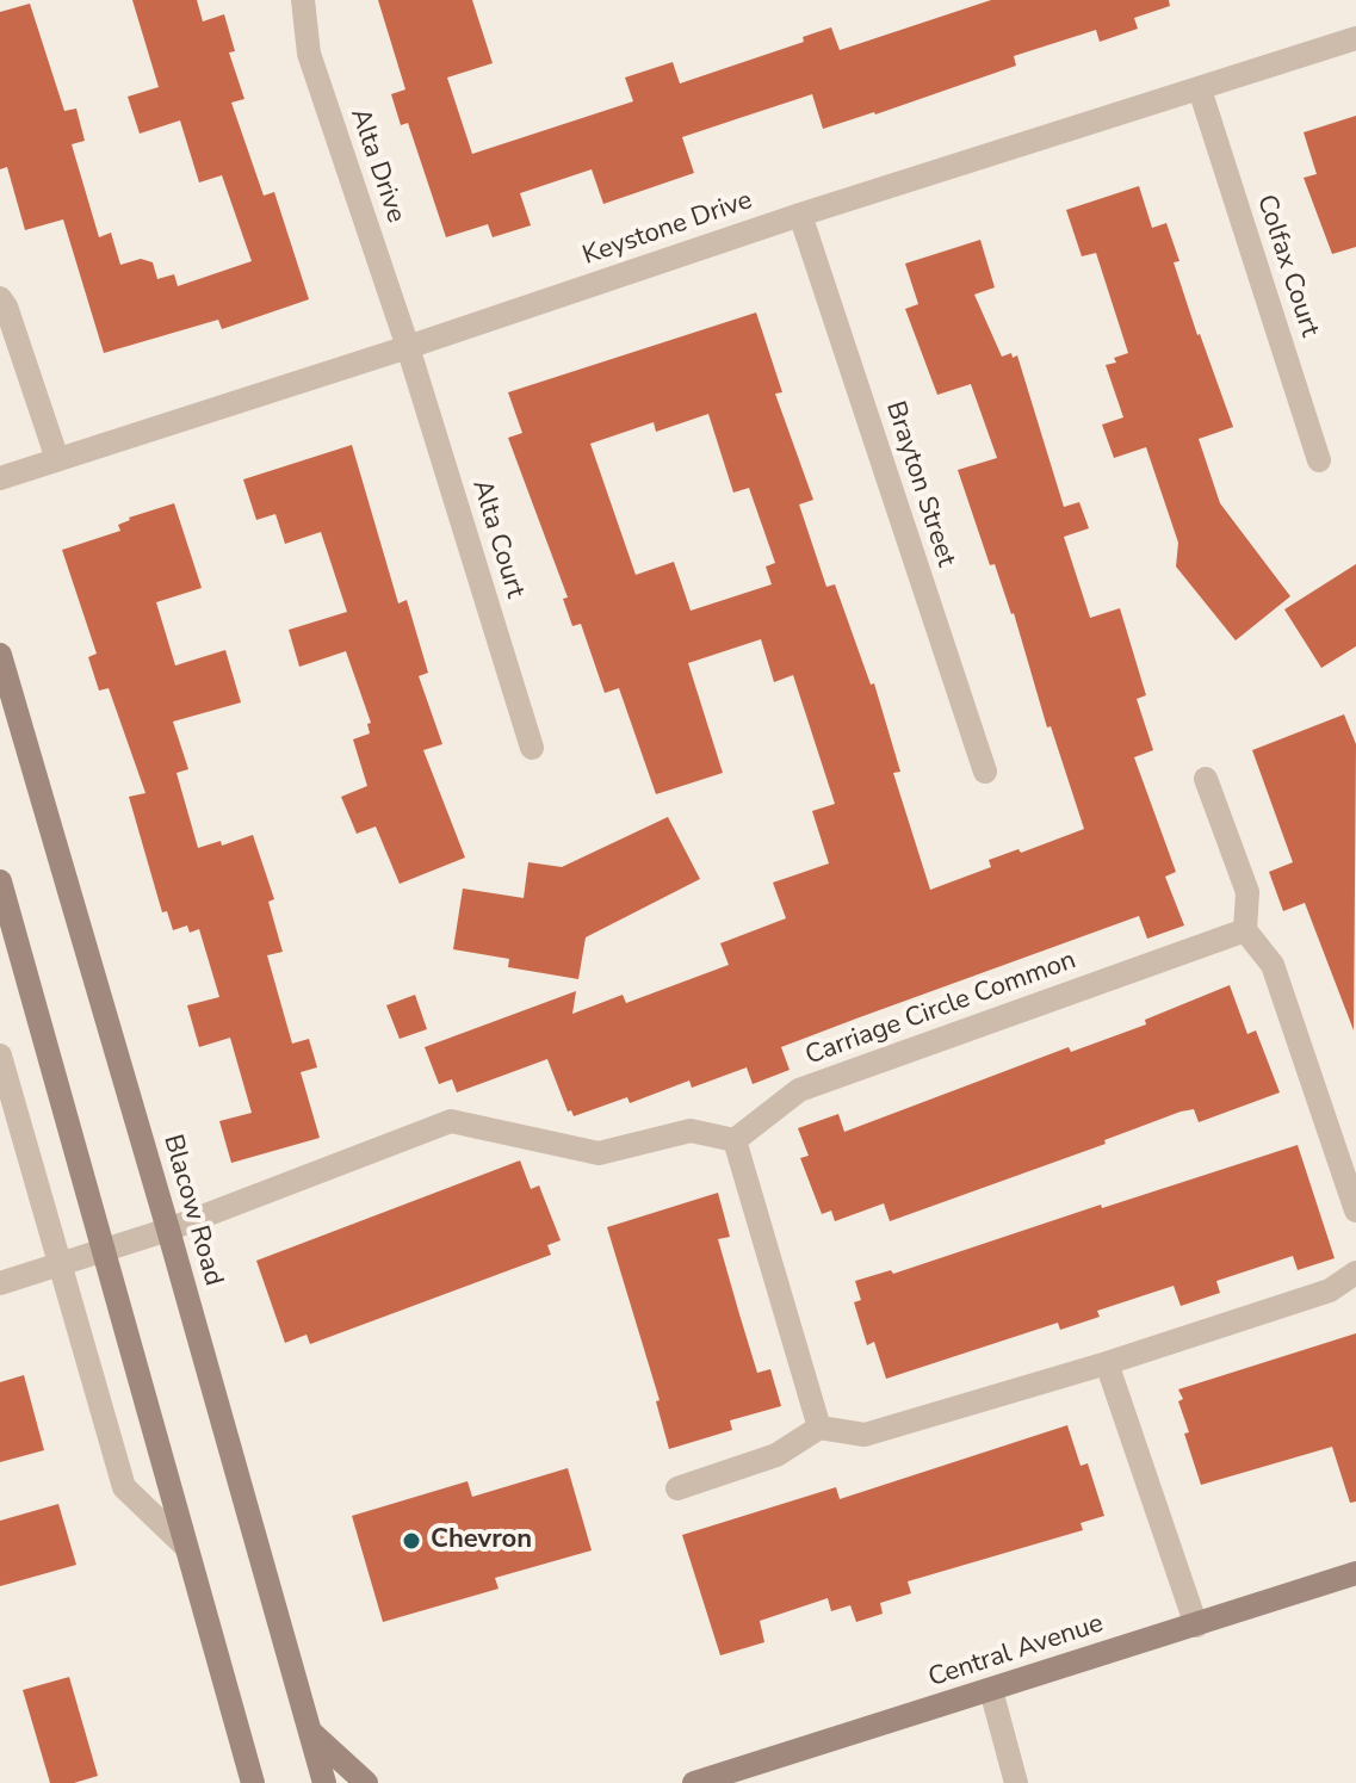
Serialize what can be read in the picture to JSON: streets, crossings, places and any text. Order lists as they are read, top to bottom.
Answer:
{
  "streets": {
    "main road": ["Blacow Road", "Central Avenue"],
    "street": [
      "Alta Drive",
      "Keystone Drive",
      "Colfax Court",
      "Brayton Street",
      "Alta Court",
      "Carriage Circle Common"
    ]
  },
  "crossings": [
    ["Alta Drive", "Keystone Drive"],
    ["Alta Drive", "Alta Court"],
    ["Keystone Drive", "Colfax Court"],
    ["Keystone Drive", "Brayton Street"],
    ["Keystone Drive", "Alta Court"]
  ],
  "places": ["Chevron"]
}
